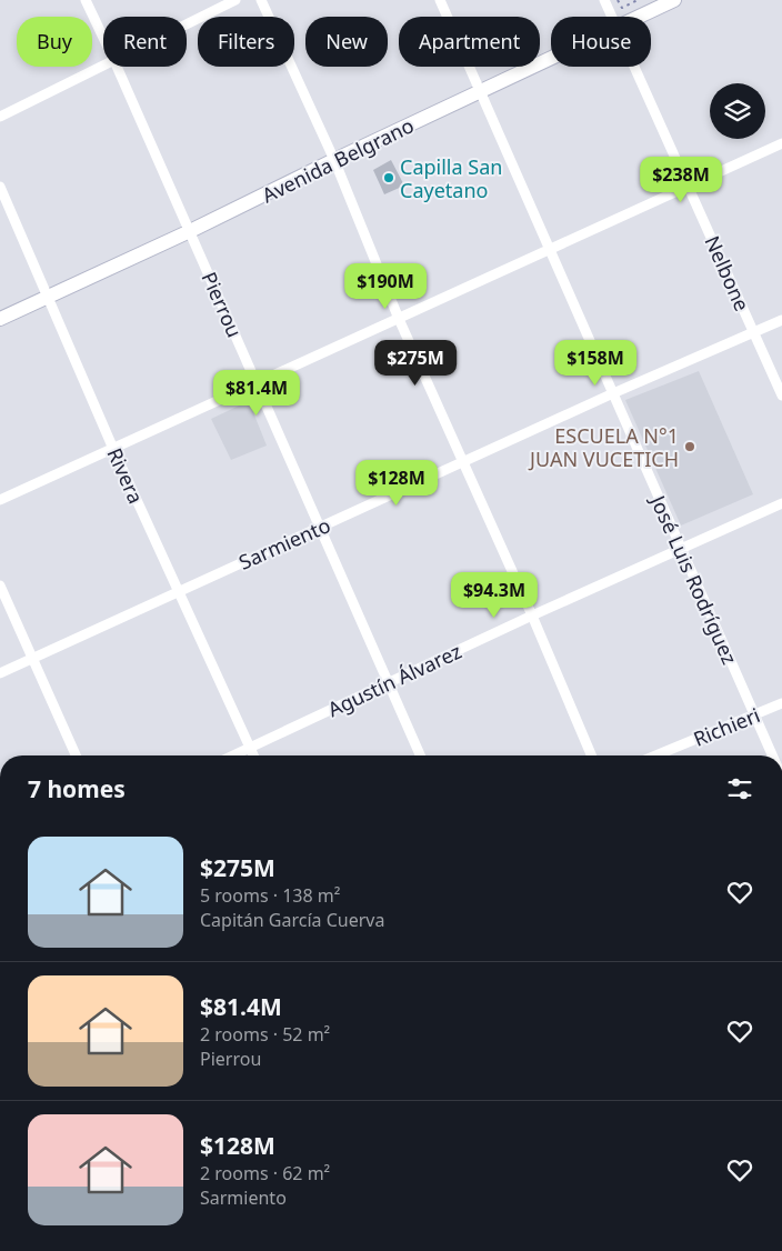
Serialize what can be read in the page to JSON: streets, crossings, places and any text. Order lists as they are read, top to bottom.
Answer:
{
  "streets": {
    "main road": ["Avenida Belgrano"],
    "street": [
      "Nelbone",
      "Pierrou",
      "Rivera",
      "Sarmiento",
      "José Luis Rodríguez",
      "Agustín Álvarez",
      "Richieri"
    ]
  },
  "crossings": [
    ["Avenida Belgrano", "Pierrou"],
    ["Avenida Belgrano", "Rivera"],
    ["Avenida Belgrano", "José Luis Rodríguez"],
    ["Nelbone", "Sarmiento"],
    ["Pierrou", "Sarmiento"],
    ["Pierrou", "Agustín Álvarez"],
    ["Rivera", "Sarmiento"],
    ["Rivera", "Agustín Álvarez"],
    ["Sarmiento", "José Luis Rodríguez"],
    ["José Luis Rodríguez", "Agustín Álvarez"],
    ["José Luis Rodríguez", "Richieri"]
  ],
  "places": ["Capilla San Cayetano", "ESCUELA N°1 JUAN VUCETICH"],
  "page": {
    "chip": [
      "Buy",
      "Rent",
      "Filters",
      "New",
      "Apartment",
      "House"
    ],
    "price": [
      "$238M",
      "$190M",
      "$275M",
      "$158M",
      "$81.4M",
      "$128M",
      "$94.3M"
    ],
    "heading": "7 homes",
    "list": [
      {
        "name": "$275M",
        "note": "5 rooms · 138 m² · Capitán García Cuerva"
      },
      {
        "name": "$81.4M",
        "note": "2 rooms · 52 m² · Pierrou"
      },
      {
        "name": "$128M",
        "note": "2 rooms · 62 m² · Sarmiento"
      }
    ]
  }
}
